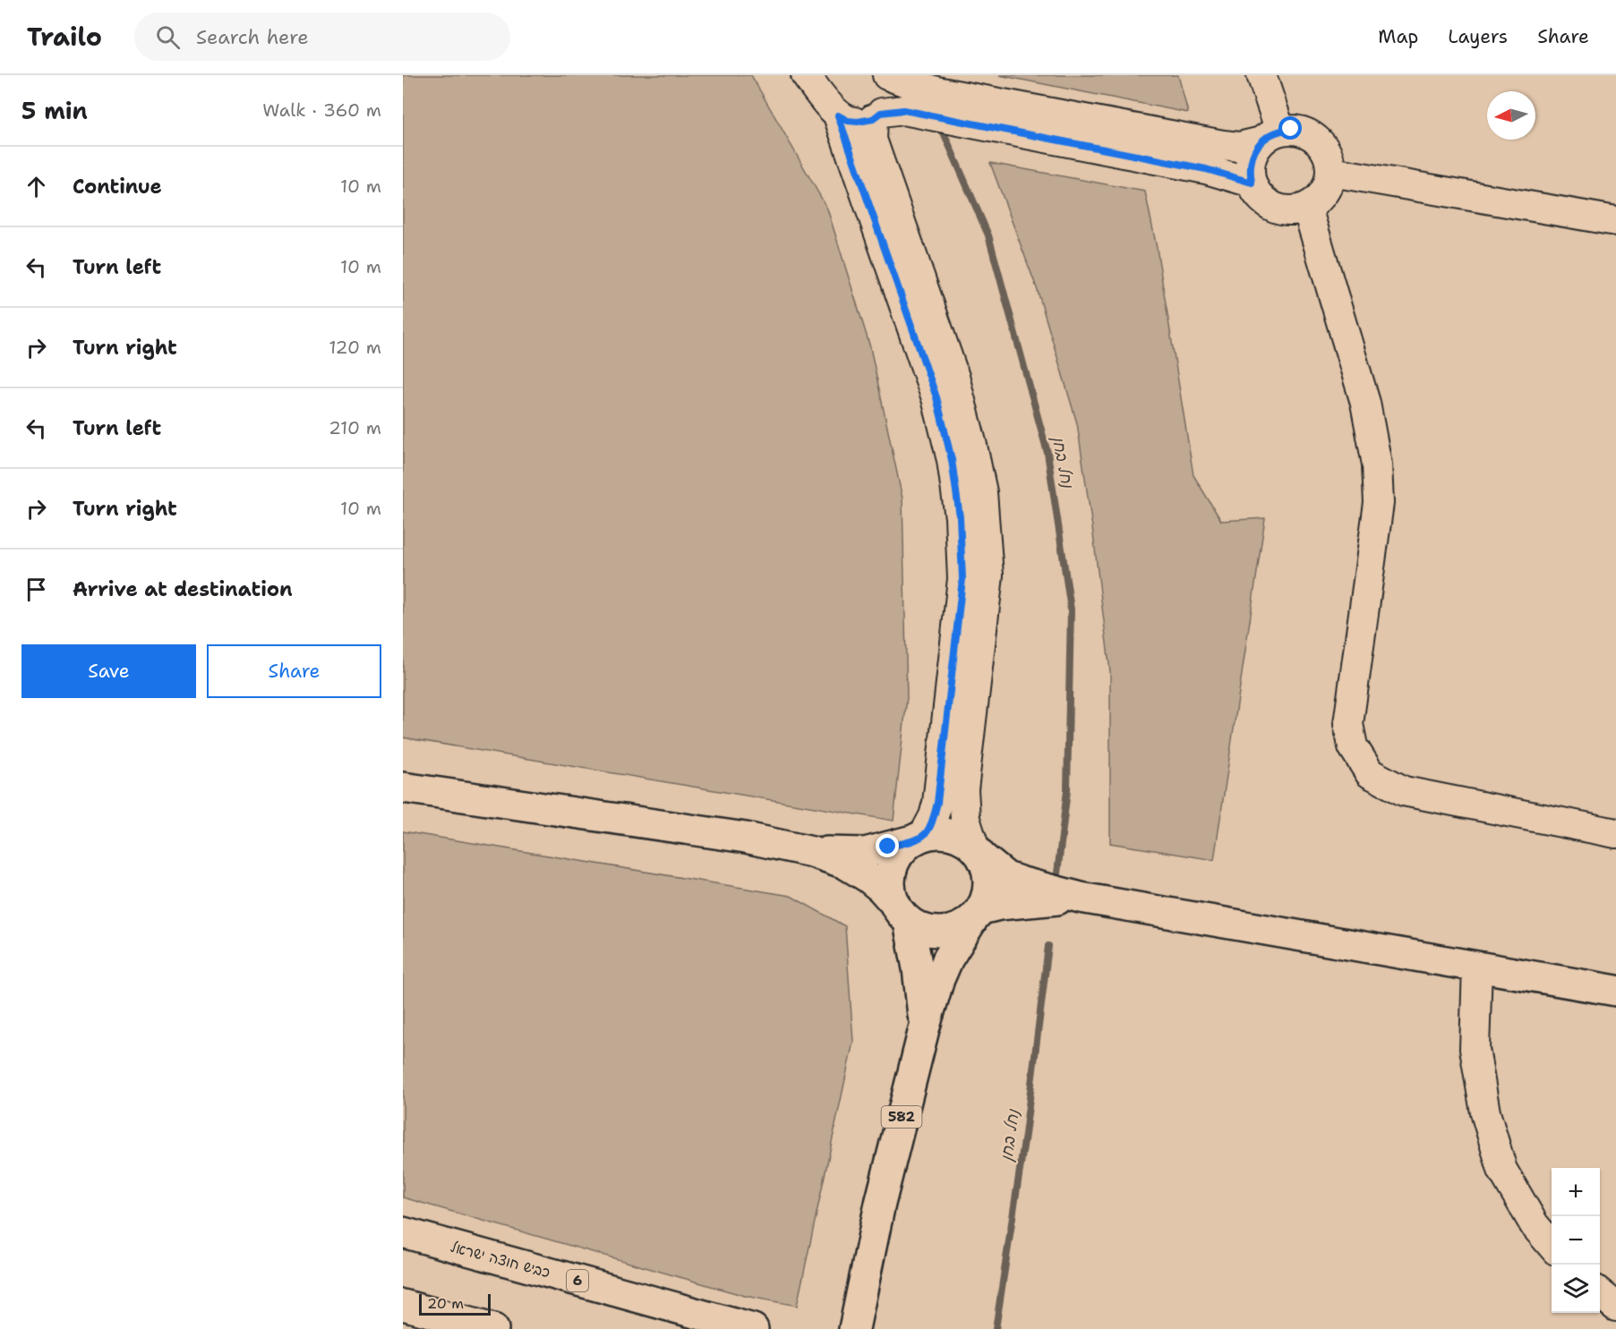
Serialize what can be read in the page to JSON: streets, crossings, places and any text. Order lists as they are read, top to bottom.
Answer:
{
  "streets": {
    "main road": ["582", "כביש חוצה ישראל", "6"]
  },
  "water": ["נחל בחן"],
  "scale_bar": "20 m",
  "north": "left",
  "page": {
    "header": "Trailo",
    "search": "Search here",
    "nav": ["Map", "Layers", "Share"],
    "heading": ["5 min", "Walk · 360 m"],
    "list": [
      ["Continue", "10 m"],
      ["Turn left", "10 m"],
      ["Turn right", "120 m"],
      ["Turn left", "210 m"],
      ["Turn right", "10 m"],
      "Arrive at destination"
    ],
    "buttons": ["Save", "Share"],
    "map_buttons": ["+", "−"],
    "scale": "20 m"
  }
}
